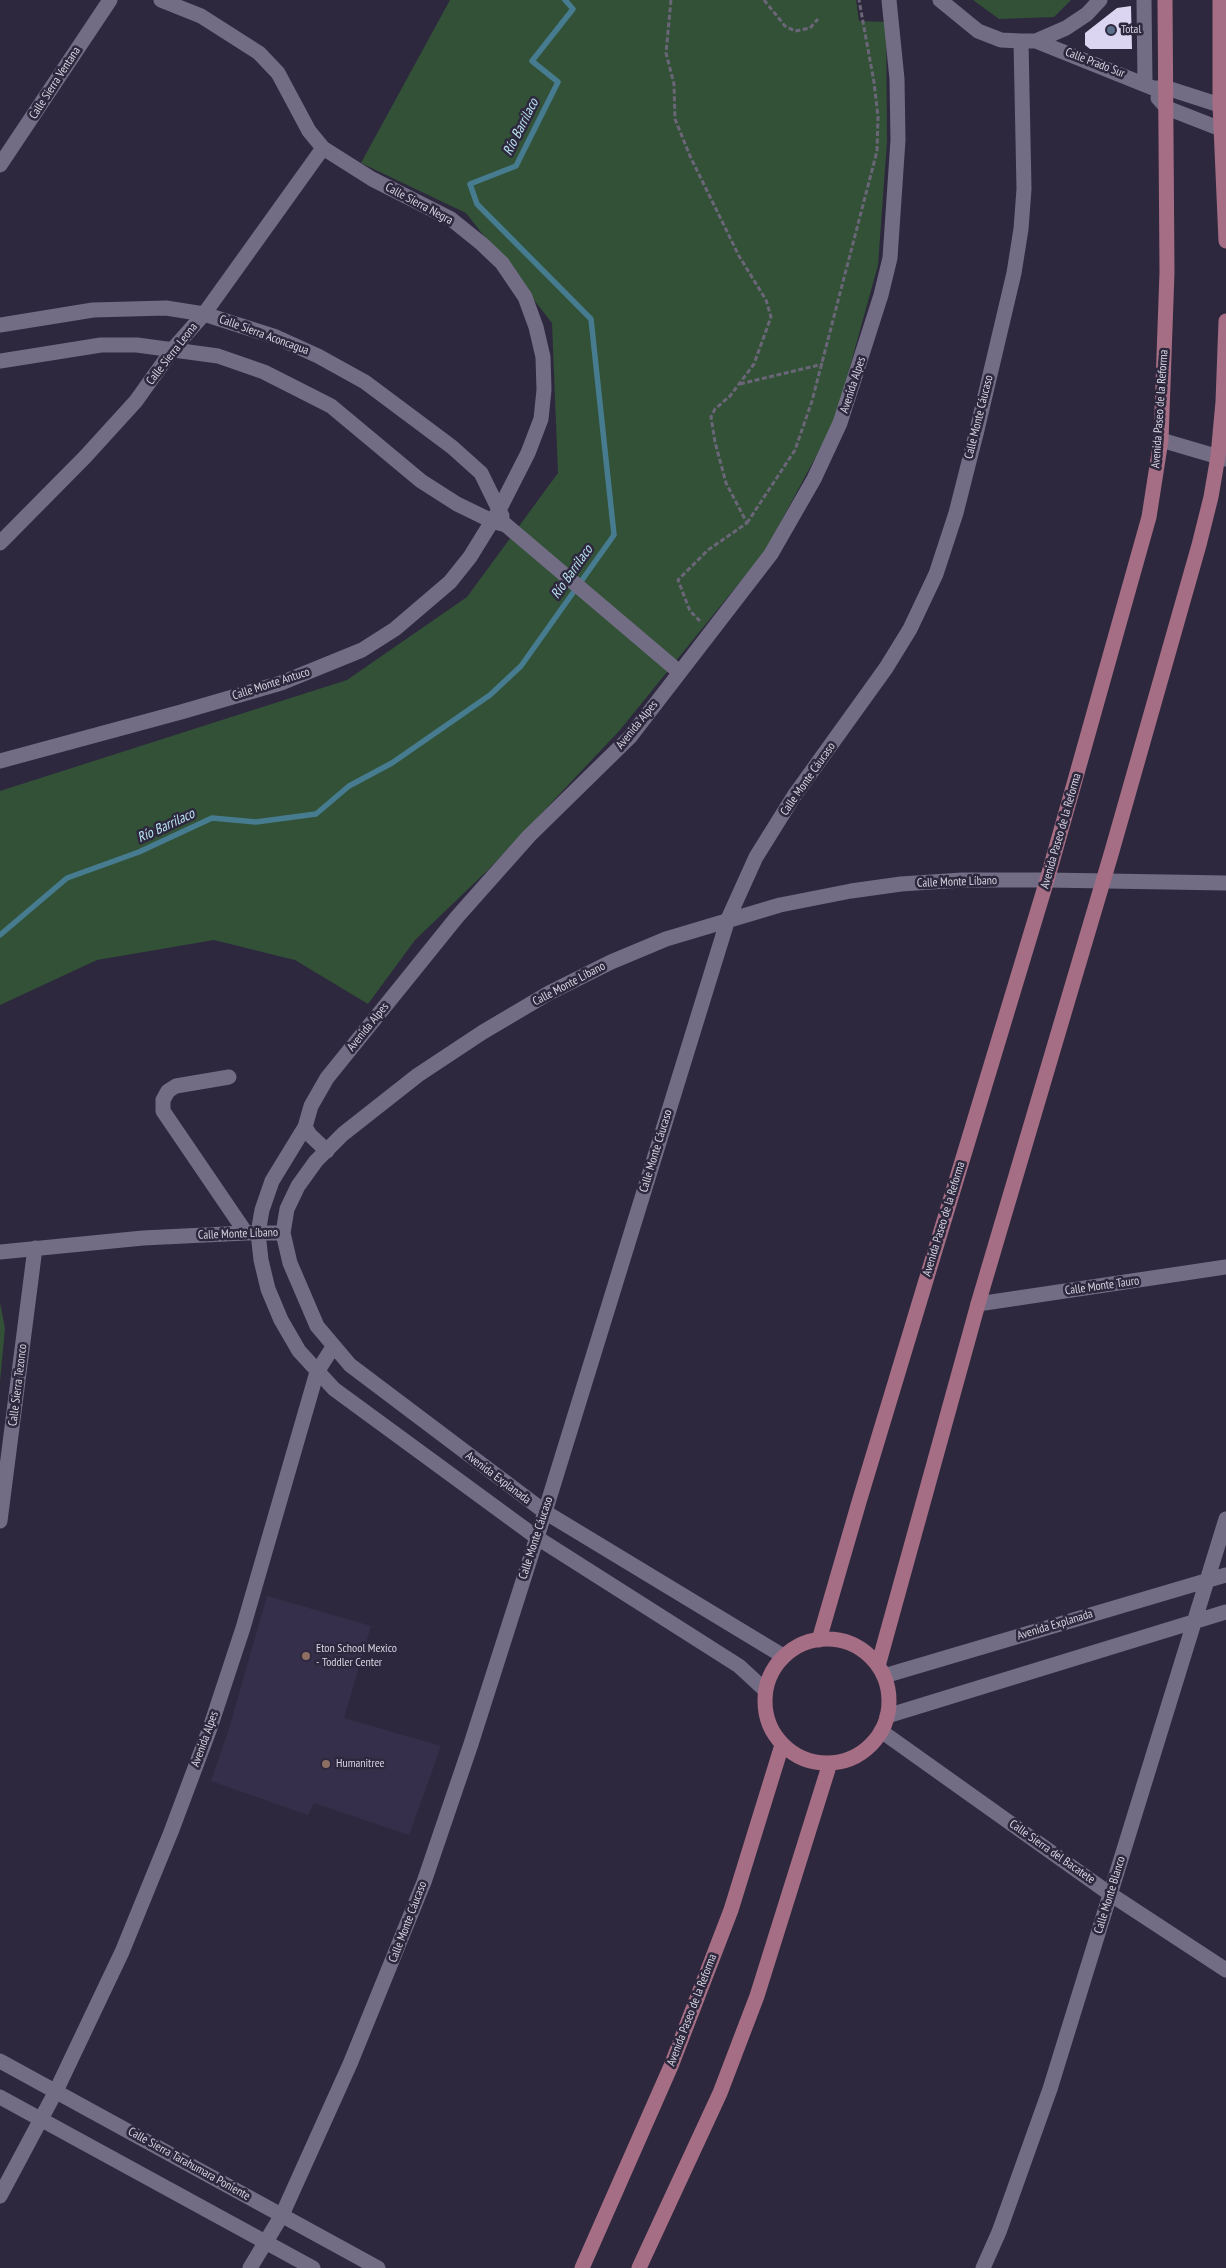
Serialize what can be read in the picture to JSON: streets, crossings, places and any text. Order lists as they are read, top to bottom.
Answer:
{
  "streets": {
    "main road": ["Avenida Paseo de la Reforma"],
    "street": [
      "Calle Prado Sur",
      "Calle Sierra Ventana",
      "Calle Sierra Negra",
      "Calle Sierra Aconcagua",
      "Calle Sierra Leona",
      "Avenida Alpes",
      "Calle Monte Cáucaso",
      "Calle Monte Antuco",
      "Calle Monte Líbano",
      "Calle Monte Tauro",
      "Calle Sierra Tezonco",
      "Avenida Explanada",
      "Calle Sierra del Bacatete",
      "Calle Monte Blanco",
      "Calle Sierra Tarahumara Poniente"
    ]
  },
  "crossings": [
    ["Calle Prado Sur", "Avenida Paseo de la Reforma"],
    ["Calle Sierra Negra", "Calle Sierra Aconcagua"],
    ["Calle Sierra Negra", "Calle Sierra Leona"],
    ["Calle Sierra Negra", "Calle Monte Antuco"],
    ["Calle Sierra Aconcagua", "Calle Sierra Leona"],
    ["Calle Sierra Aconcagua", "Avenida Alpes"],
    ["Calle Sierra Aconcagua", "Calle Monte Antuco"],
    ["Avenida Alpes", "Calle Monte Líbano"],
    ["Avenida Alpes", "Avenida Explanada"],
    ["Avenida Alpes", "Calle Sierra Tarahumara Poniente"],
    ["Avenida Paseo de la Reforma", "Calle Monte Líbano"],
    ["Avenida Paseo de la Reforma", "Avenida Explanada"],
    ["Avenida Paseo de la Reforma", "Calle Sierra del Bacatete"],
    ["Calle Monte Cáucaso", "Calle Monte Líbano"],
    ["Calle Monte Cáucaso", "Avenida Explanada"],
    ["Calle Monte Cáucaso", "Calle Sierra Tarahumara Poniente"],
    ["Calle Monte Líbano", "Calle Sierra Tezonco"],
    ["Calle Monte Líbano", "Avenida Explanada"],
    ["Avenida Explanada", "Calle Sierra del Bacatete"],
    ["Avenida Explanada", "Calle Monte Blanco"],
    ["Calle Sierra del Bacatete", "Calle Monte Blanco"]
  ],
  "water": ["Río Barrilaco"],
  "places": ["Total", "Eton School Mexico - Toddler Center", "Humanitree"]
}
